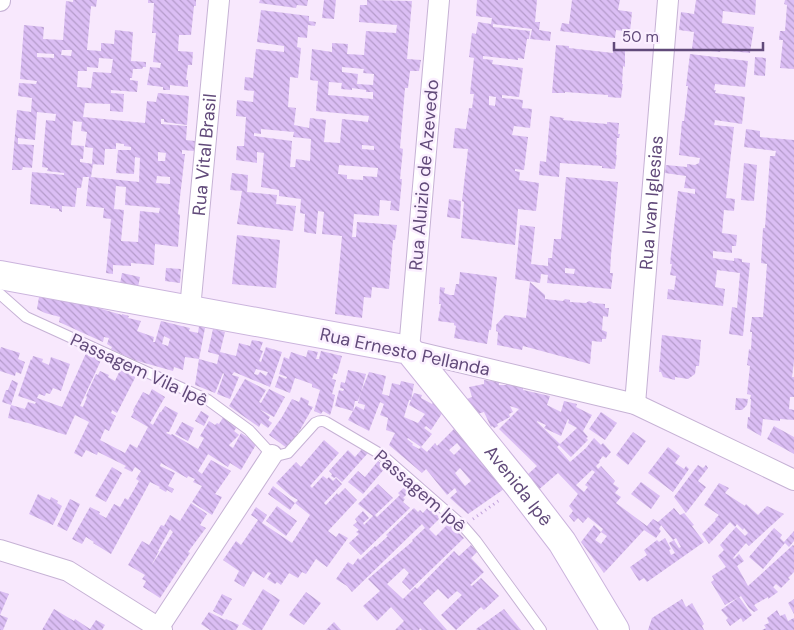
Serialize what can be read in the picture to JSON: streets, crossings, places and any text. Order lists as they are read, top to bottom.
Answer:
{
  "streets": {
    "main road": ["Rua Ernesto Pellanda", "Avenida Ipê"],
    "street": ["Rua Vital Brasil", "Rua Aluizio de Azevedo", "Rua Ivan Iglesias"],
    "lane": ["Passagem Vila Ipê", "Passagem Ipê"]
  },
  "crossings": [
    ["Rua Vital Brasil", "Rua Ernesto Pellanda"],
    ["Rua Aluizio de Azevedo", "Rua Ernesto Pellanda"],
    ["Rua Aluizio de Azevedo", "Avenida Ipê"],
    ["Rua Ivan Iglesias", "Rua Ernesto Pellanda"],
    ["Rua Ernesto Pellanda", "Avenida Ipê"],
    ["Passagem Vila Ipê", "Passagem Ipê"]
  ],
  "scale_bar": "50 m"
}
